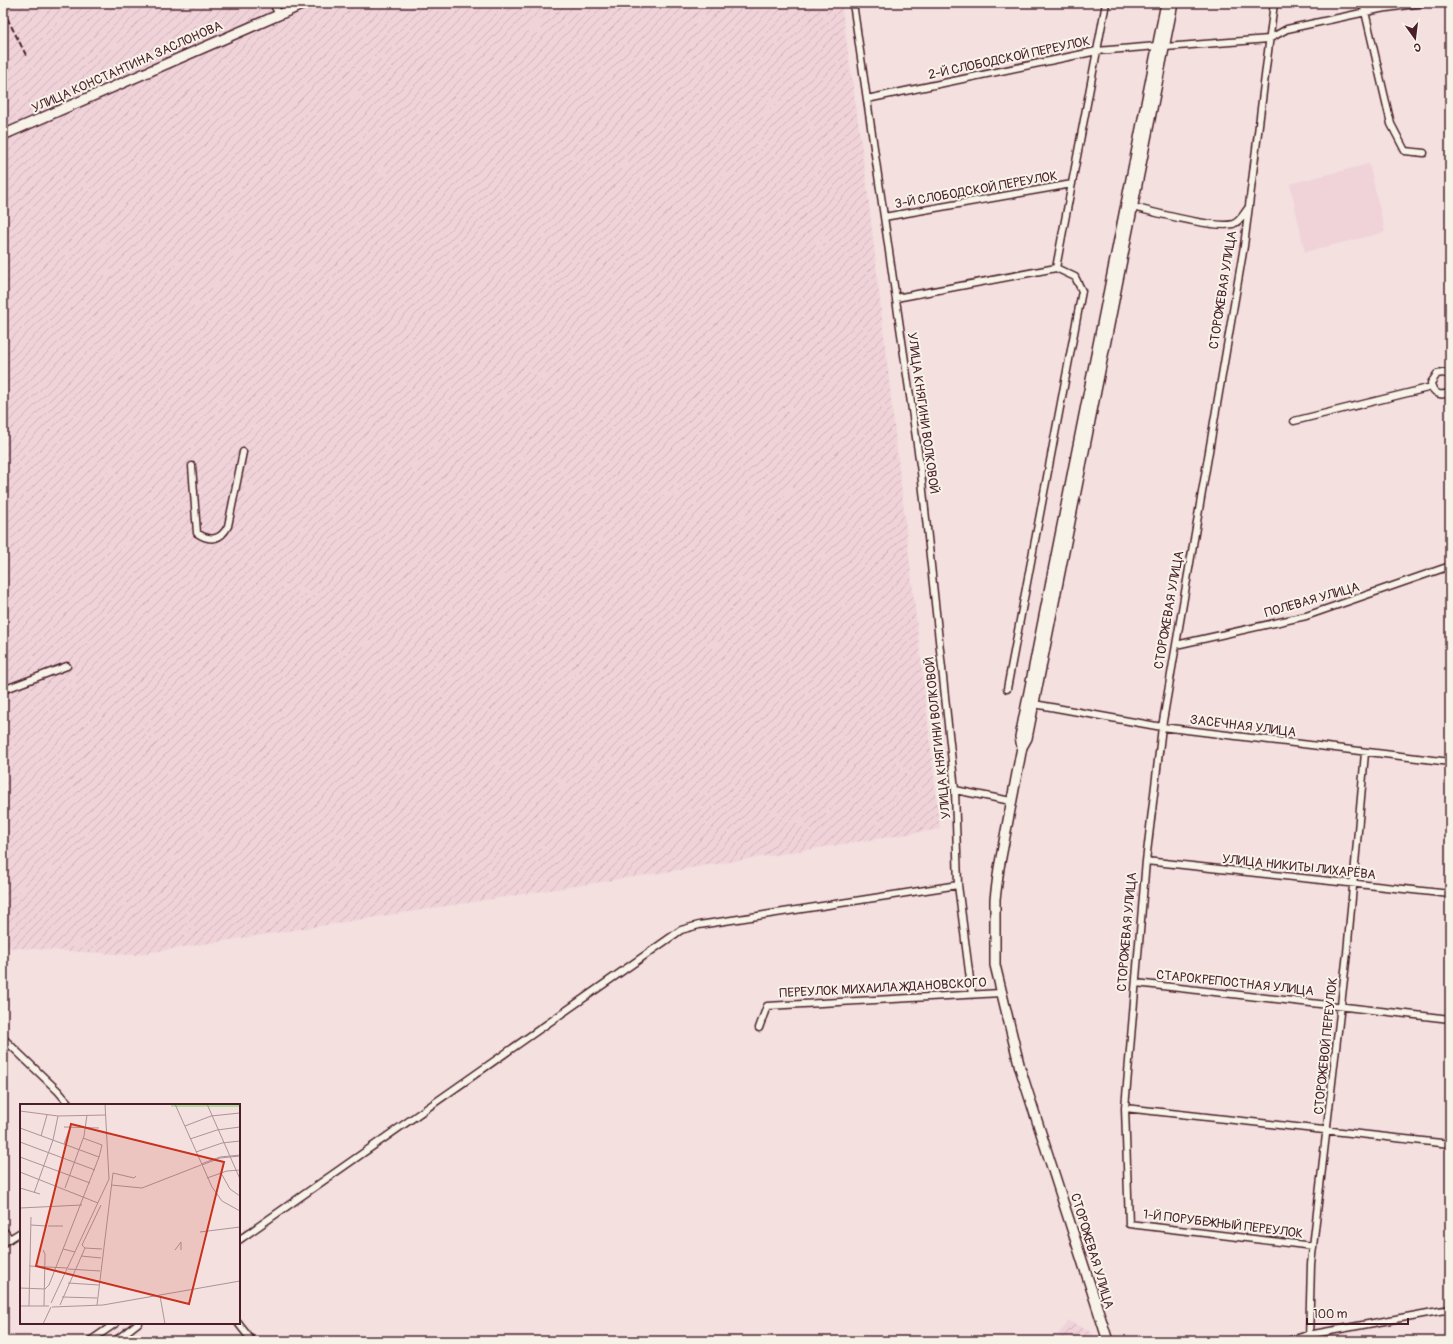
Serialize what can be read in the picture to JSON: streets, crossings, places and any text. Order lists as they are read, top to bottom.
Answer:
{
  "streets": {
    "main road": ["УЛИЦА КОНСТАНТИНА ЗАСЛОНОВА", "СТОРОЖЕВАЯ УЛИЦА"],
    "street": [
      "2-Й СЛОБОДСКОЙ ПЕРЕУЛОК",
      "3-Й СЛОБОДСКОЙ ПЕРЕУЛОК",
      "УЛИЦА КНЯГИНИ ВОЛКОВОЙ",
      "ПОЛЕВАЯ УЛИЦА",
      "ЗАСЕЧНАЯ УЛИЦА",
      "УЛИЦА НИКИТЫ ЛИХАРЁВА",
      "СТАРОКРЕПОСТНАЯ УЛИЦА",
      "ПЕРЕУЛОК МИХАИЛА ЖДАНОВСКОГО",
      "СТОРОЖЕВОЙ ПЕРЕУЛОК",
      "1-Й ПОРУБЕЖНЫЙ ПЕРЕУЛОК"
    ]
  },
  "crossings": [
    ["2-Й СЛОБОДСКОЙ ПЕРЕУЛОК", "СТОРОЖЕВАЯ УЛИЦА"],
    ["2-Й СЛОБОДСКОЙ ПЕРЕУЛОК", "УЛИЦА КНЯГИНИ ВОЛКОВОЙ"],
    ["3-Й СЛОБОДСКОЙ ПЕРЕУЛОК", "УЛИЦА КНЯГИНИ ВОЛКОВОЙ"],
    ["СТОРОЖЕВАЯ УЛИЦА", "ПОЛЕВАЯ УЛИЦА"],
    ["СТОРОЖЕВАЯ УЛИЦА", "ЗАСЕЧНАЯ УЛИЦА"],
    ["СТОРОЖЕВАЯ УЛИЦА", "УЛИЦА НИКИТЫ ЛИХАРЁВА"],
    ["СТОРОЖЕВАЯ УЛИЦА", "СТАРОКРЕПОСТНАЯ УЛИЦА"],
    ["СТОРОЖЕВАЯ УЛИЦА", "ПЕРЕУЛОК МИХАИЛА ЖДАНОВСКОГО"],
    ["СТОРОЖЕВАЯ УЛИЦА", "1-Й ПОРУБЕЖНЫЙ ПЕРЕУЛОК"],
    ["УЛИЦА КНЯГИНИ ВОЛКОВОЙ", "ПЕРЕУЛОК МИХАИЛА ЖДАНОВСКОГО"],
    ["ЗАСЕЧНАЯ УЛИЦА", "СТОРОЖЕВОЙ ПЕРЕУЛОК"],
    ["УЛИЦА НИКИТЫ ЛИХАРЁВА", "СТОРОЖЕВОЙ ПЕРЕУЛОК"],
    ["СТАРОКРЕПОСТНАЯ УЛИЦА", "СТОРОЖЕВОЙ ПЕРЕУЛОК"],
    ["СТОРОЖЕВОЙ ПЕРЕУЛОК", "1-Й ПОРУБЕЖНЫЙ ПЕРЕУЛОК"]
  ],
  "scale_bar": "100 m",
  "north": "bottom"
}
